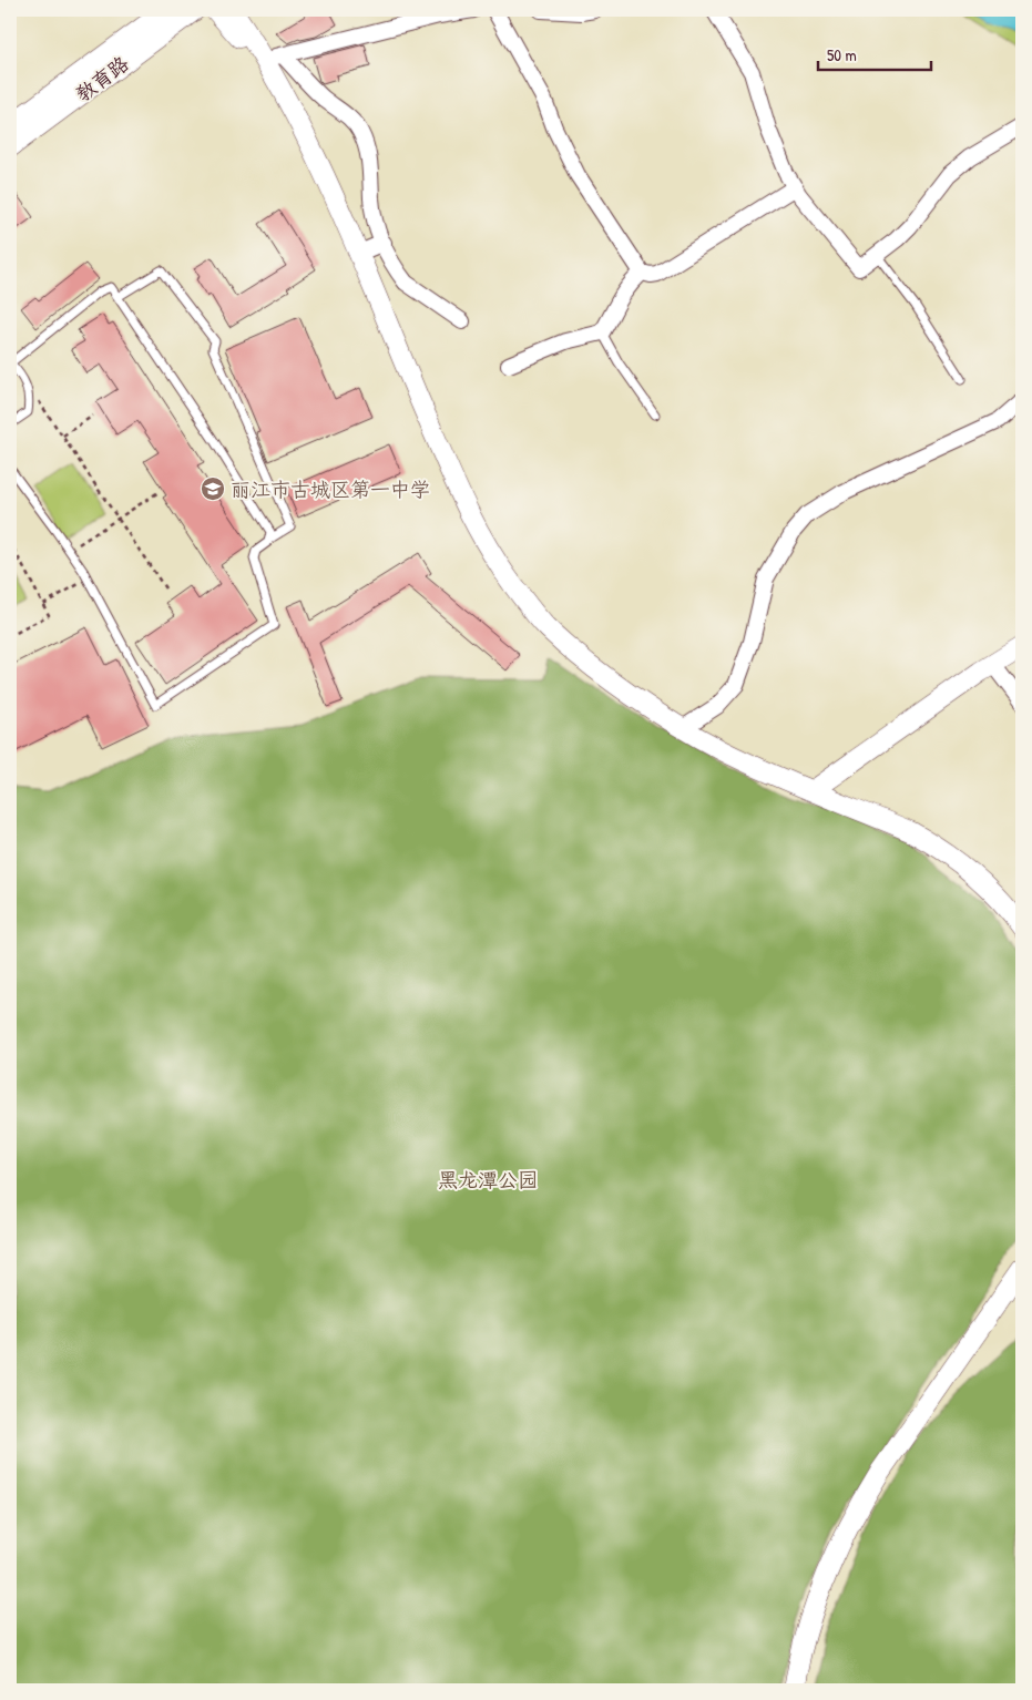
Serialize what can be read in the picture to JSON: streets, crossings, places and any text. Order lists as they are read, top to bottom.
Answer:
{
  "streets": {
    "street": ["教育路"]
  },
  "parks": ["黑龙潭公园"],
  "places": {
    "school or university": ["丽江市古城区第一中学"]
  },
  "scale_bar": "50 m"
}
